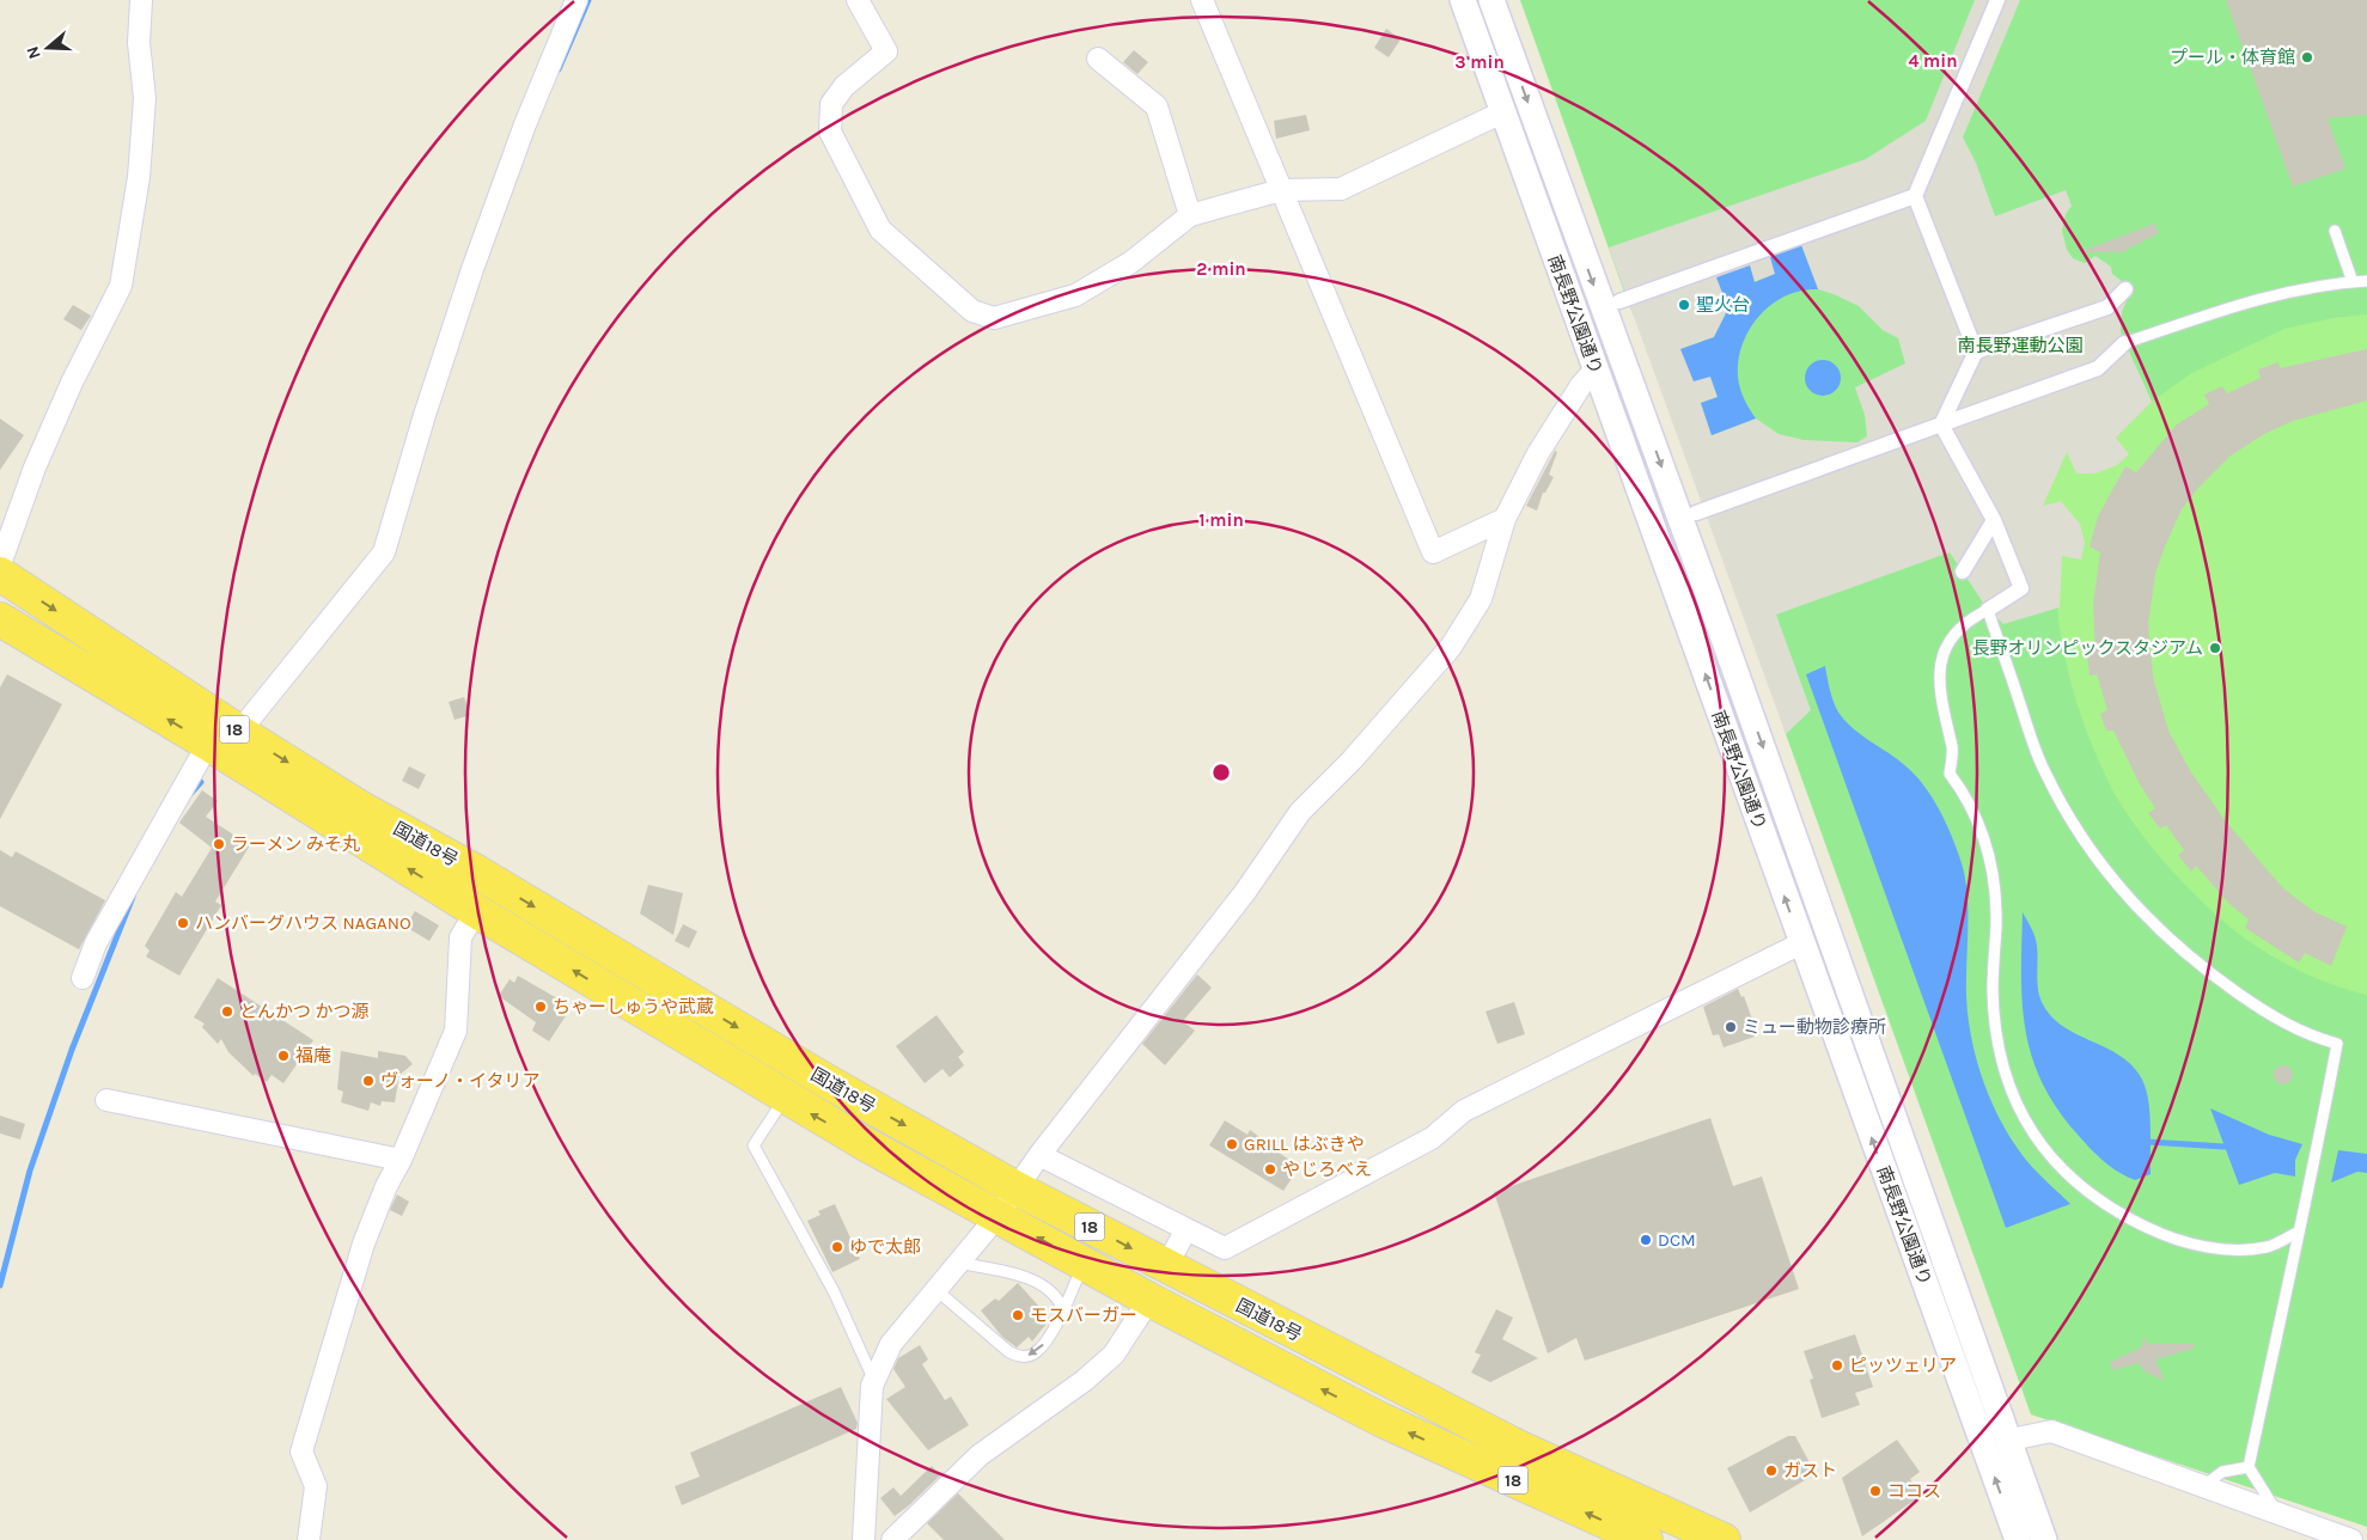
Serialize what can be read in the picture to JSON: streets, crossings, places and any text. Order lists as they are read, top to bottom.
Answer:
{
  "streets": {
    "highway": ["18", "国道18号"],
    "street": ["南長野公園通り"]
  },
  "parks": ["南長野運動公園"],
  "places": [
    "プール・体育館",
    "聖火台",
    "長野オリンピックスタジアム",
    "ラーメン みそ丸",
    "ハンバーグハウス NAGANO",
    "ちゃーしゅうや武蔵",
    "とんかつ かつ源",
    "ミュー動物診療所",
    "福庵",
    "ヴォーノ・イタリア",
    "GRILL はぶきや",
    "やじろべえ",
    "DCM",
    "ゆで太郎",
    "モスバーガー",
    "ピッツェリア",
    "ガスト",
    "ココス"
  ],
  "north": "left",
  "rings": [
    "4 min",
    "3 min",
    "2 min",
    "1 min"
  ]
}
